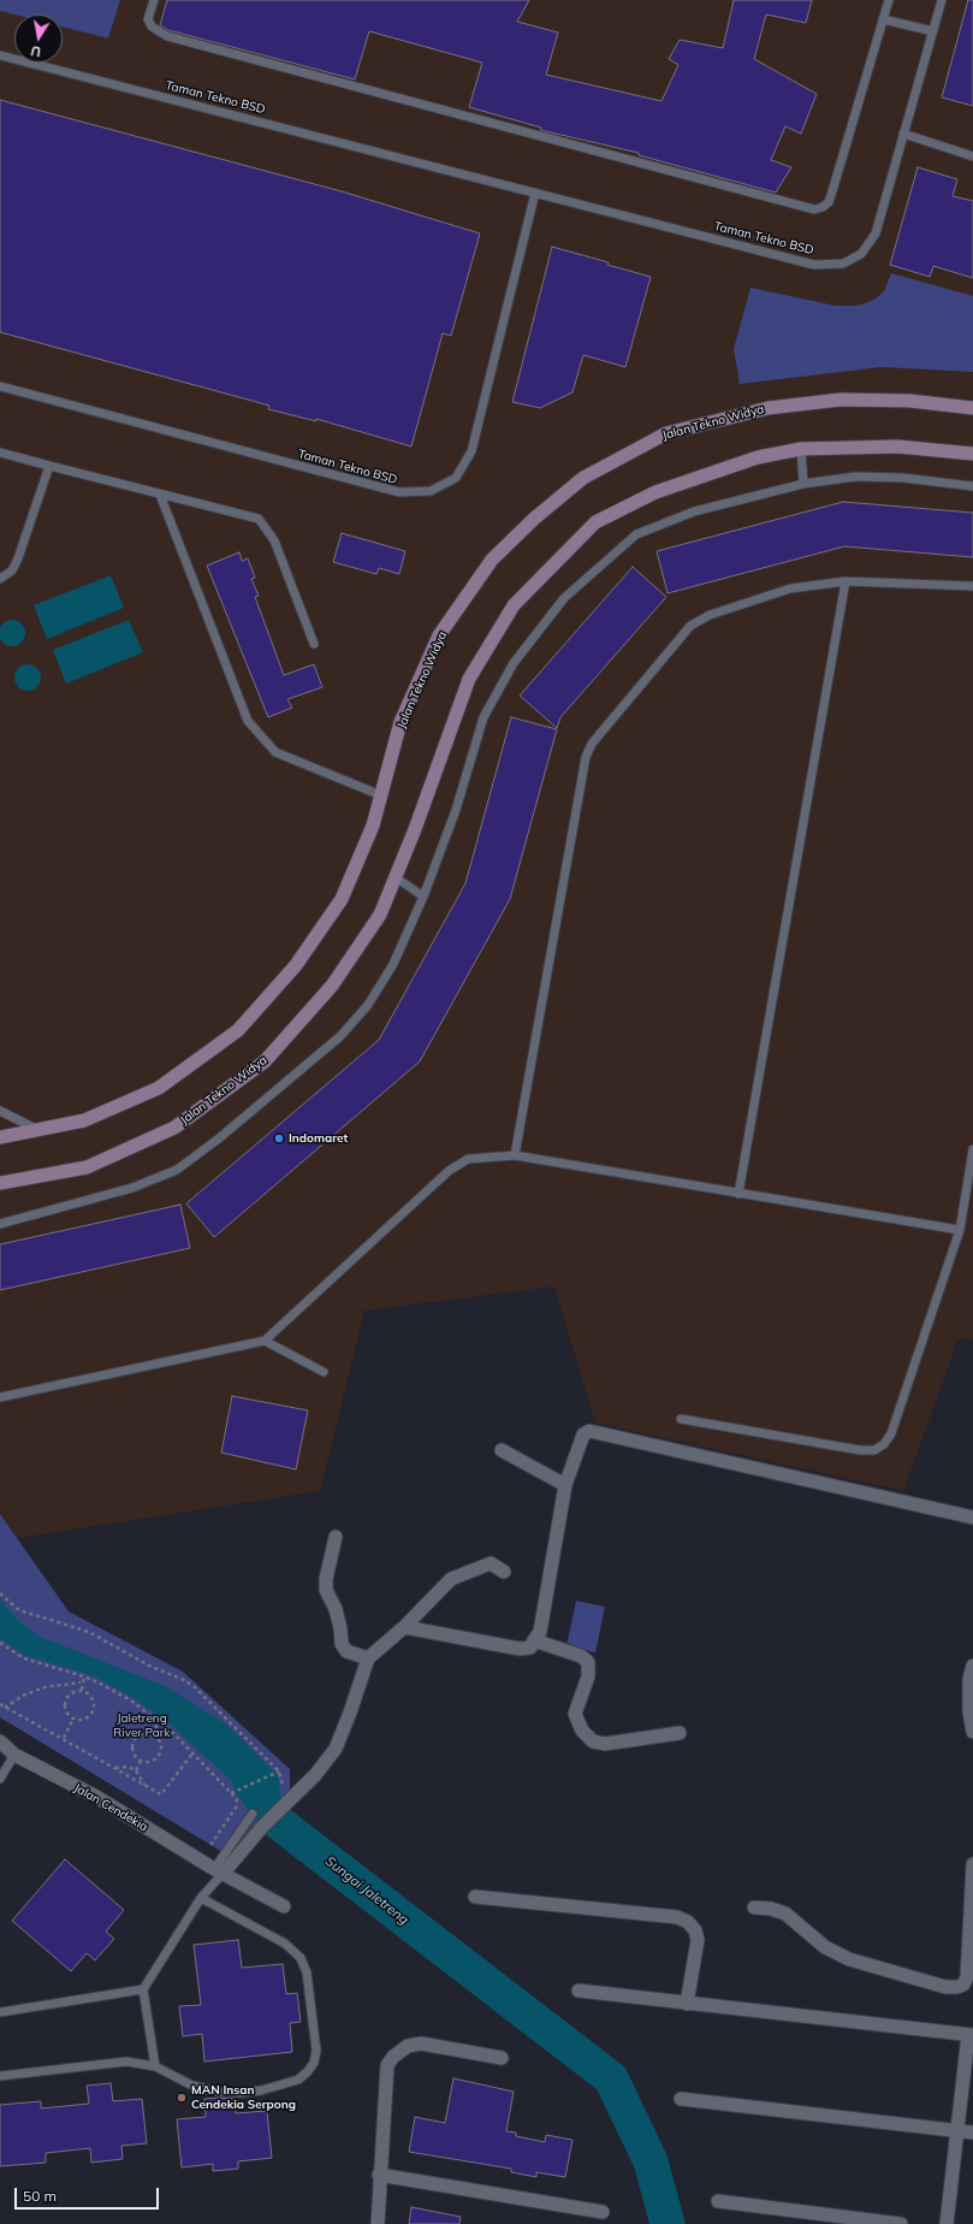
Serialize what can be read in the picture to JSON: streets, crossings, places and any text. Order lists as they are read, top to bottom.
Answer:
{
  "streets": {
    "main road": ["Jalan Tekno Widya"],
    "street": ["Jalan Cendekia"],
    "lane": ["Taman Tekno BSD"]
  },
  "water": ["Sungai Jaletreng"],
  "parks": ["Jaletreng River Park"],
  "places": ["Indomaret", "MAN Insan Cendekia Serpong"],
  "scale_bar": "50 m",
  "north": "bottom"
}
